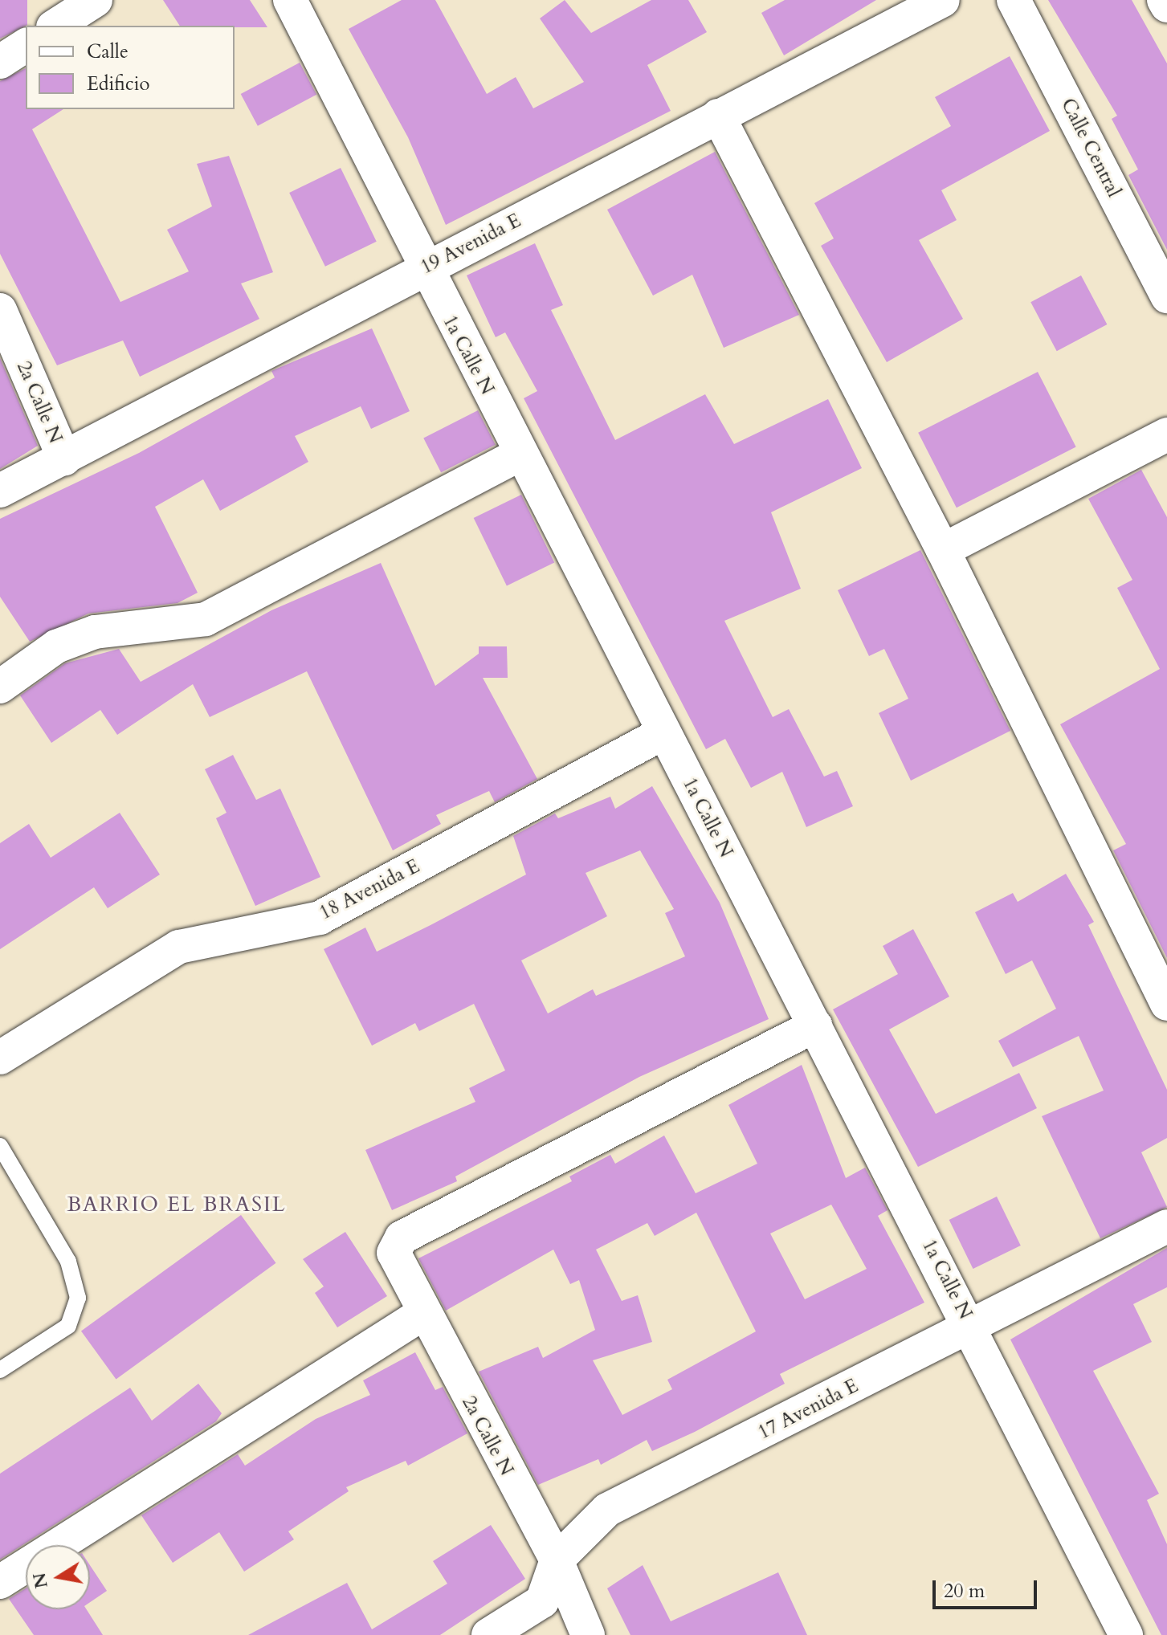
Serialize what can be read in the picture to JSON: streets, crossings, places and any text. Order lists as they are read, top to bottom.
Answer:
{
  "streets": {
    "street": [
      "Calle Central",
      "19 Avenida E",
      "1a Calle N",
      "2a Calle N",
      "18 Avenida E",
      "17 Avenida E"
    ]
  },
  "crossings": [
    ["19 Avenida E", "1a Calle N"],
    ["19 Avenida E", "2a Calle N"],
    ["1a Calle N", "2a Calle N"],
    ["1a Calle N", "18 Avenida E"],
    ["1a Calle N", "17 Avenida E"],
    ["2a Calle N", "17 Avenida E"]
  ],
  "districts": ["BARRIO EL BRASIL"],
  "legend": ["Calle", "Edificio"],
  "scale_bar": "20 m",
  "north": "left"
}
